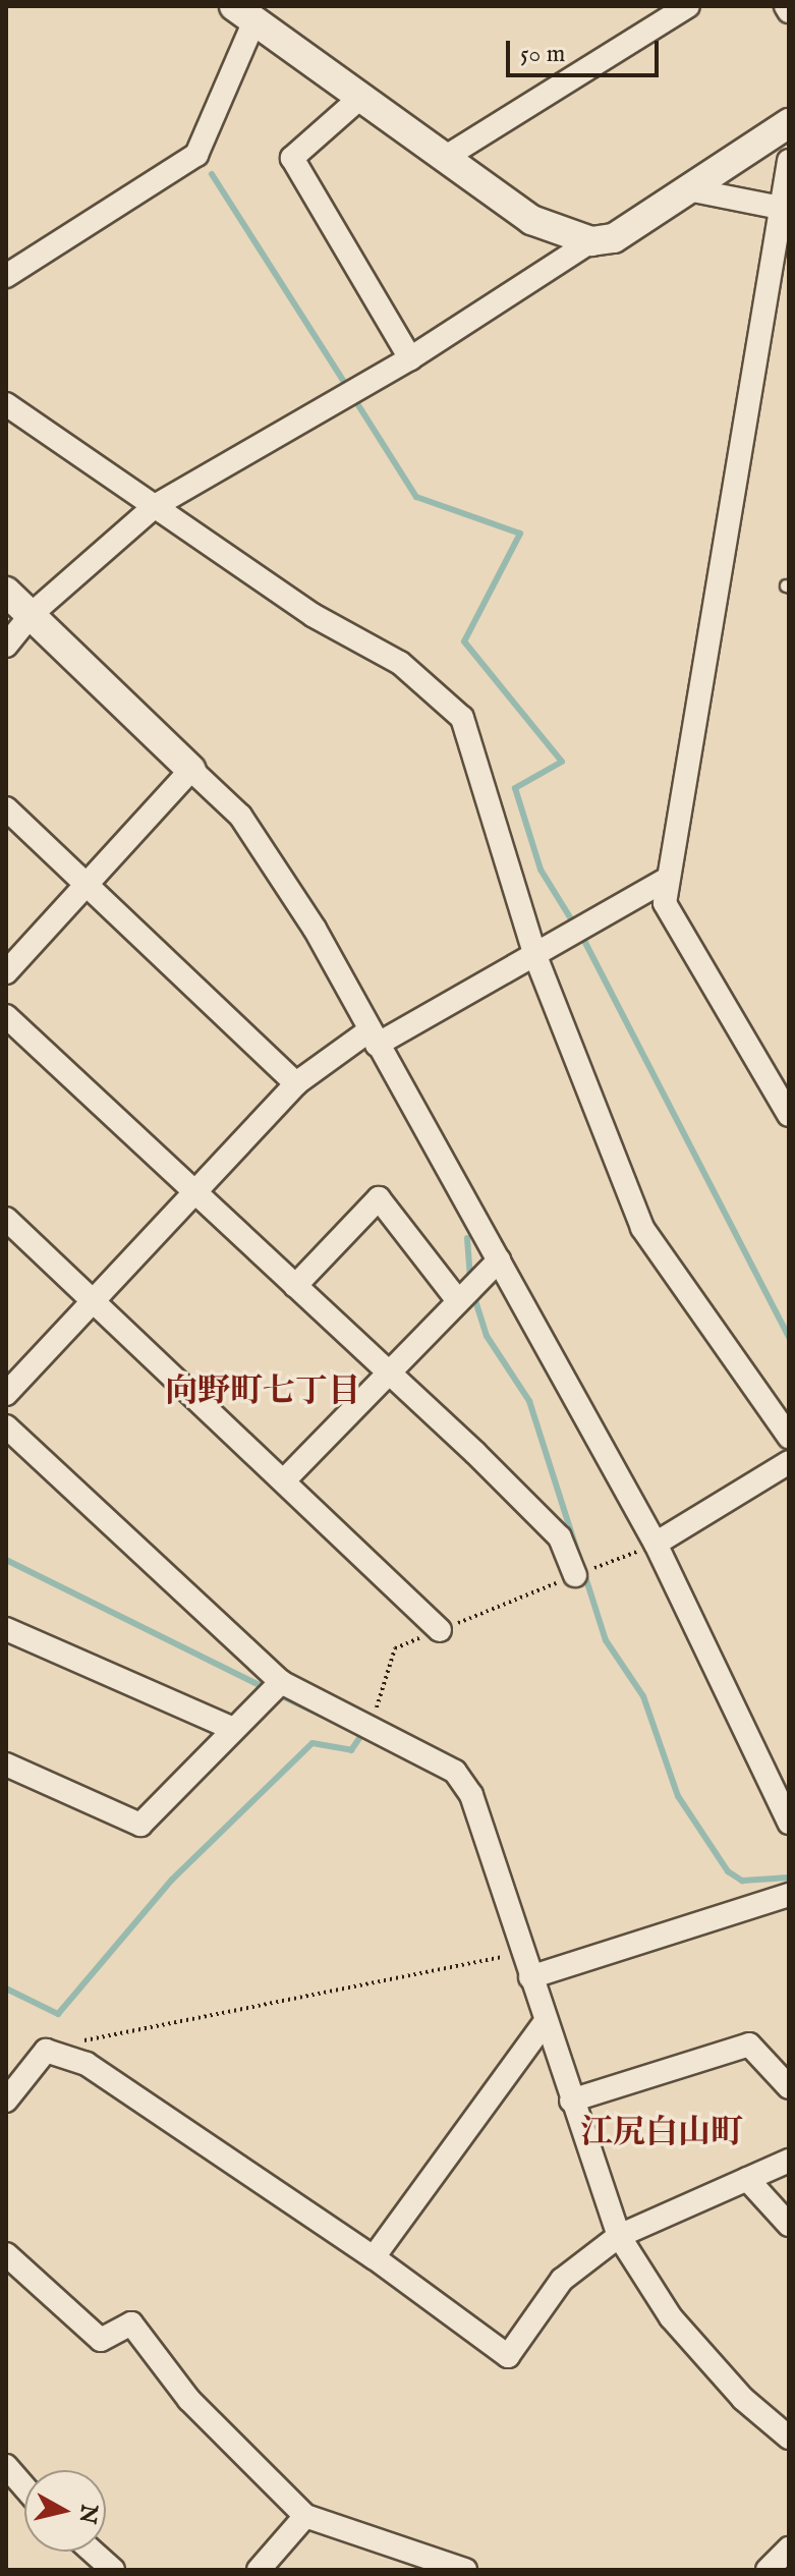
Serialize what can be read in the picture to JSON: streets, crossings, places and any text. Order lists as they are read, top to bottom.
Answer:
{
  "districts": ["向野町七丁目", "江尻白山町"],
  "scale_bar": "50 m",
  "north": "right"
}
